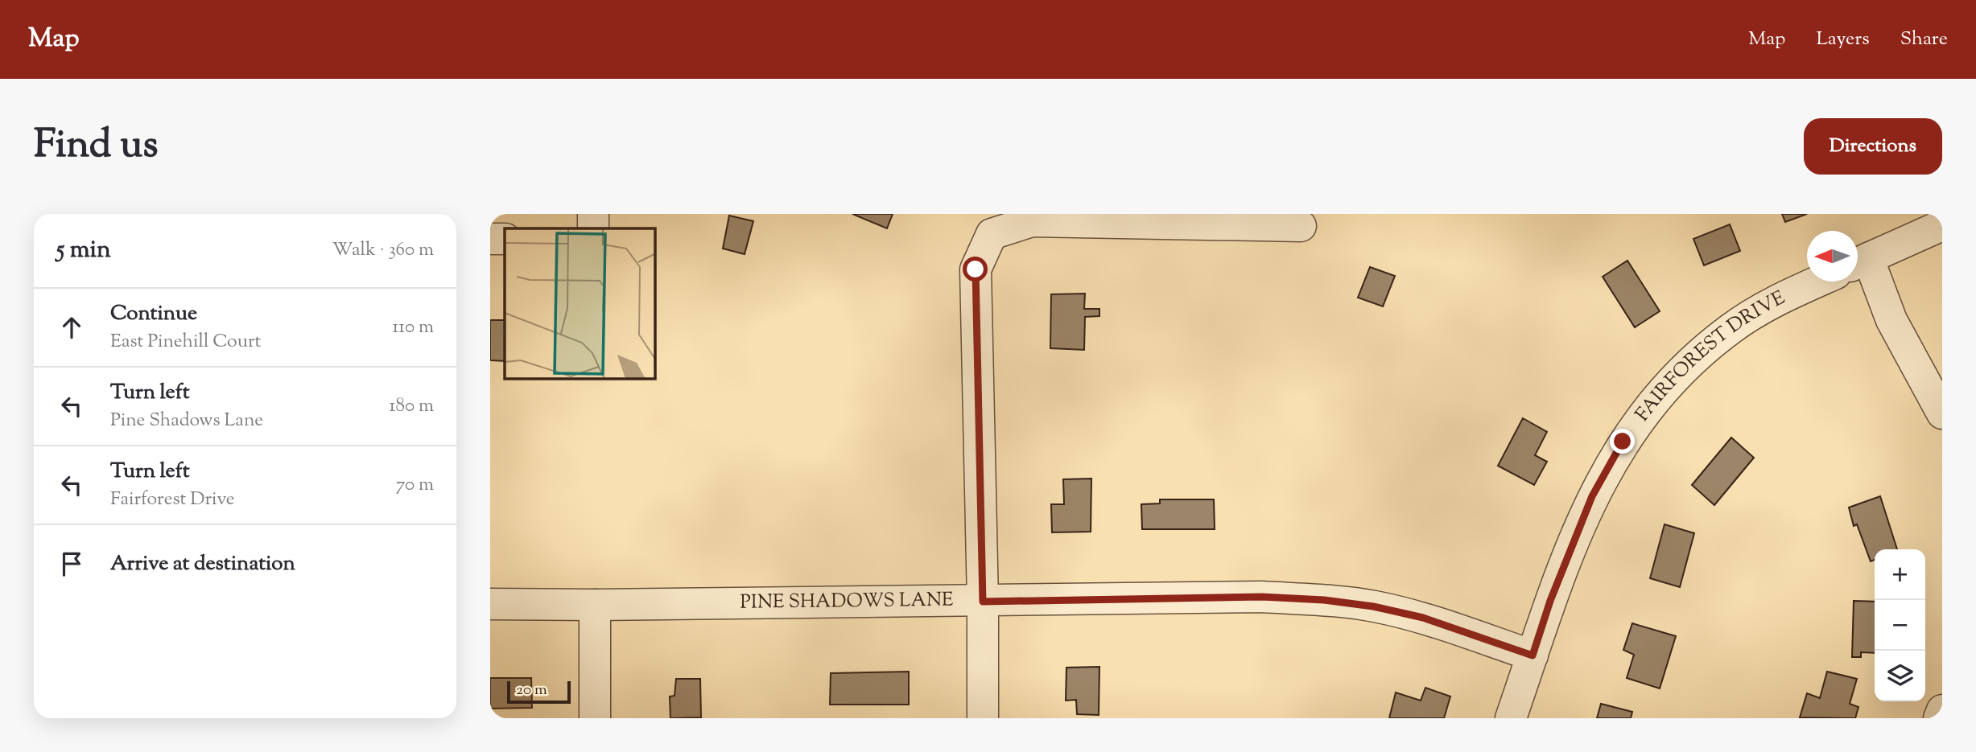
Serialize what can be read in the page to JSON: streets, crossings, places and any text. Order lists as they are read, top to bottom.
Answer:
{
  "streets": {
    "street": ["FAIRFOREST DRIVE", "PINE SHADOWS LANE"]
  },
  "crossings": [
    ["FAIRFOREST DRIVE", "PINE SHADOWS LANE"]
  ],
  "scale_bar": "20 m",
  "north": "left",
  "page": {
    "header": "Map",
    "nav": ["Map", "Layers", "Share"],
    "title": "Find us",
    "buttons": "Directions",
    "heading": ["5 min", "Walk · 360 m"],
    "list": [
      ["Continue", "East Pinehill Court", "110 m"],
      ["Turn left", "Pine Shadows Lane", "180 m"],
      ["Turn left", "Fairforest Drive", "70 m"],
      "Arrive at destination"
    ],
    "map_buttons": ["+", "−"],
    "scale": "20 m"
  }
}
